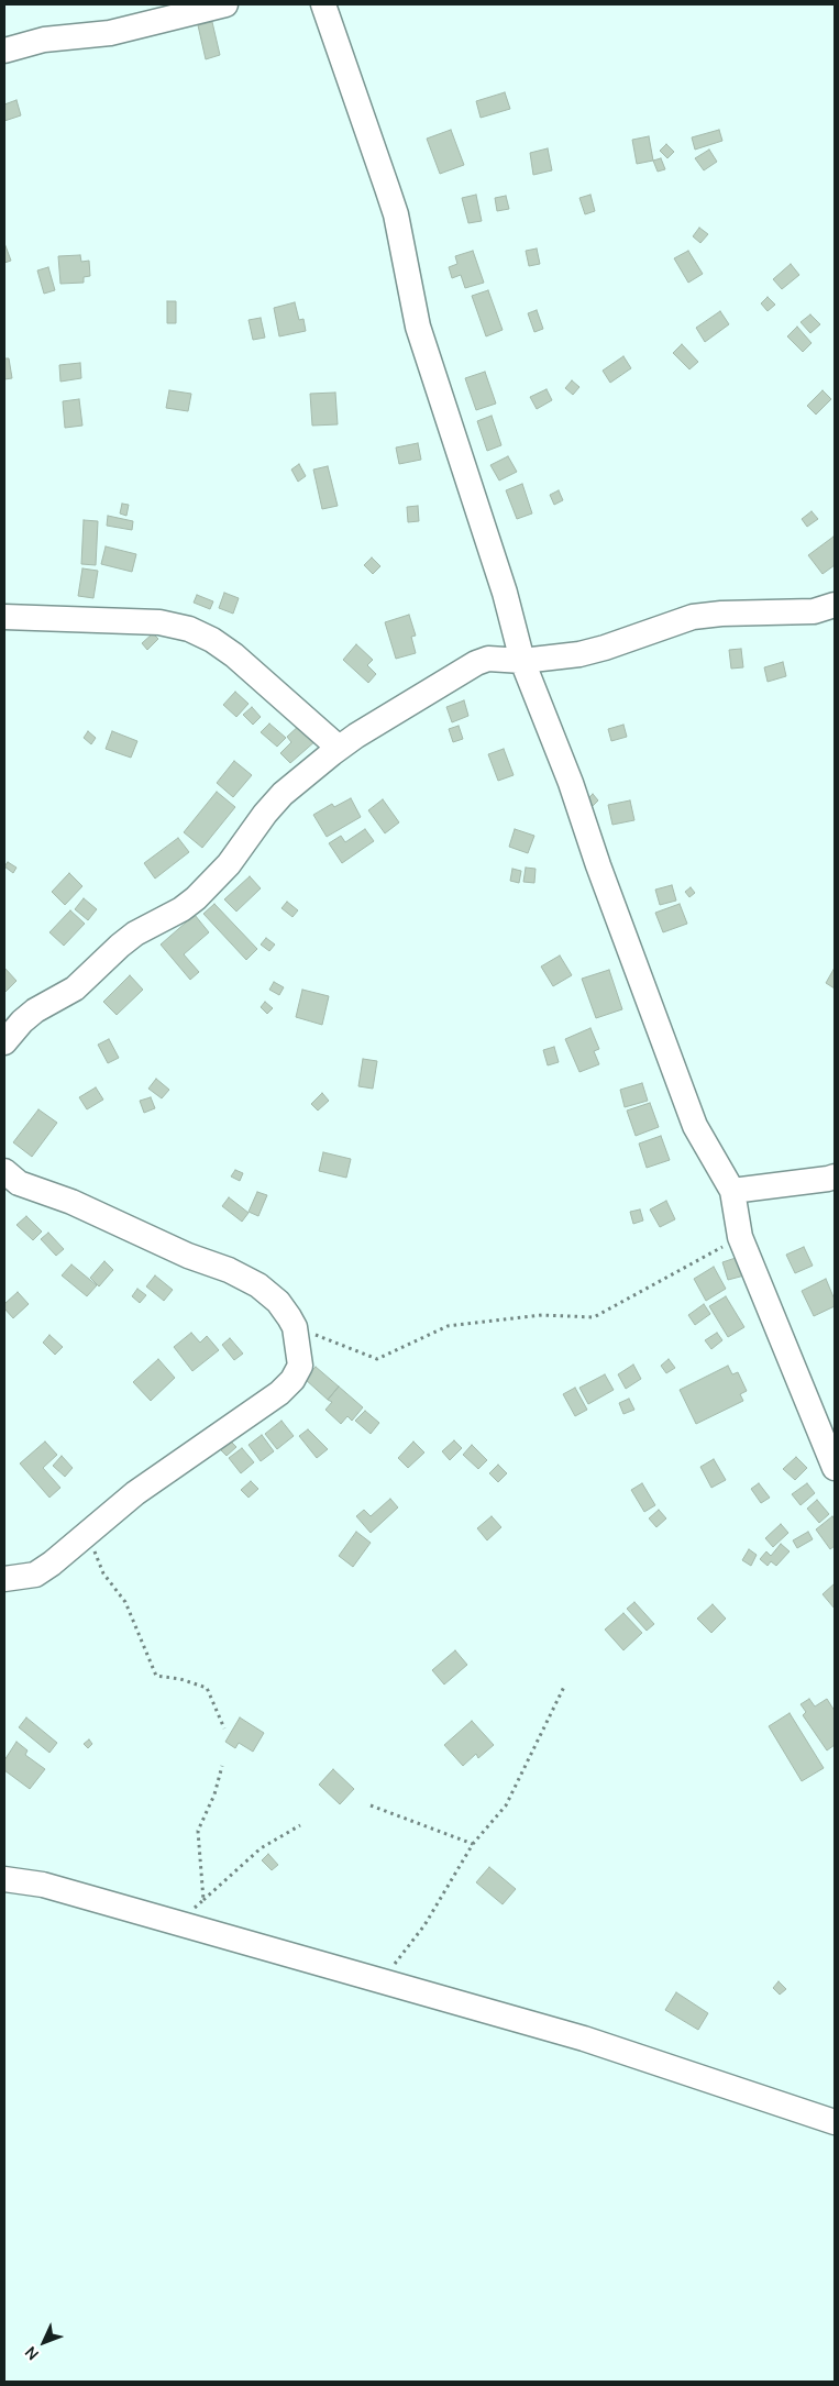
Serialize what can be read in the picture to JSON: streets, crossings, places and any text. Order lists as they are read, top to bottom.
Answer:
{
  "north": "bottom left"
}
